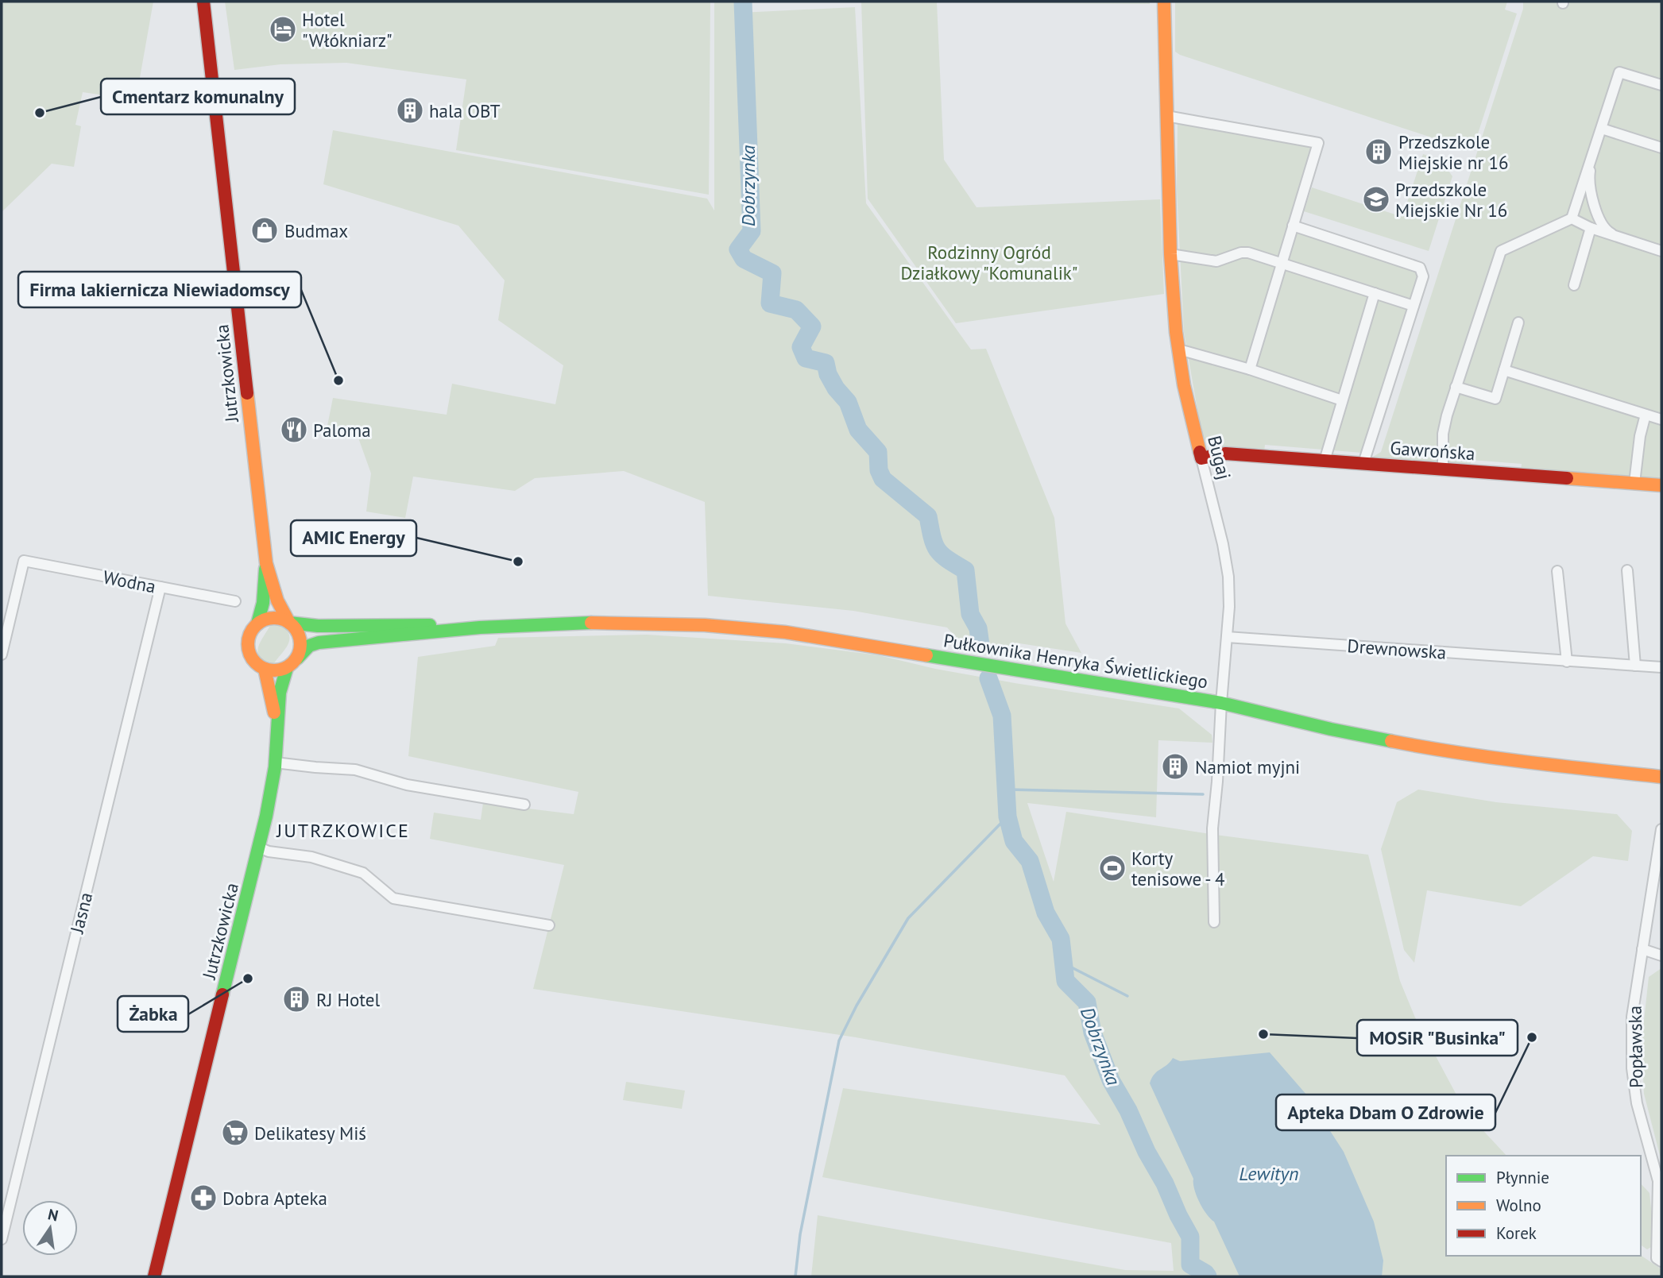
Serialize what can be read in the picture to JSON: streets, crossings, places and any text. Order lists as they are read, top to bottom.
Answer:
{
  "streets": {
    "street": [
      "Jutrzkowicka",
      "Gawrońska",
      "Bugaj",
      "Wodna",
      "Drewnowska",
      "Pułkownika Henryka Świetlickiego",
      "Jasna",
      "Popławska"
    ]
  },
  "crossings": [
    ["Jutrzkowicka", "Pułkownika Henryka Świetlickiego"],
    ["Gawrońska", "Bugaj"],
    ["Bugaj", "Drewnowska"],
    ["Bugaj", "Pułkownika Henryka Świetlickiego"],
    ["Wodna", "Jasna"]
  ],
  "districts": ["JUTRZKOWICE"],
  "water": ["Dobrzynka", "Lewityn"],
  "parks": ["Rodzinny Ogród Działkowy \"Komunalik\""],
  "places": {
    "hotel": ["Hotel \"Włókniarz\""],
    "building": [
      "hala OBT",
      "Przedszkole Miejskie nr 16",
      "Namiot myjni",
      "RJ Hotel"
    ],
    "other": [
      "Cmentarz komunalny",
      "Firma lakiernicza Niewiadomscy",
      "AMIC Energy",
      "Żabka",
      "MOSiR \"Businka\"",
      "Apteka Dbam O Zdrowie"
    ],
    "school or university": ["Przedszkole Miejskie Nr 16"],
    "shop": ["Budmax"],
    "restaurant": ["Paloma"],
    "sports": ["Korty tenisowe - 4"],
    "supermarket": ["Delikatesy Miś"],
    "pharmacy": ["Dobra Apteka"]
  },
  "legend": ["Płynnie", "Wolno", "Korek"],
  "north": "top"
}
